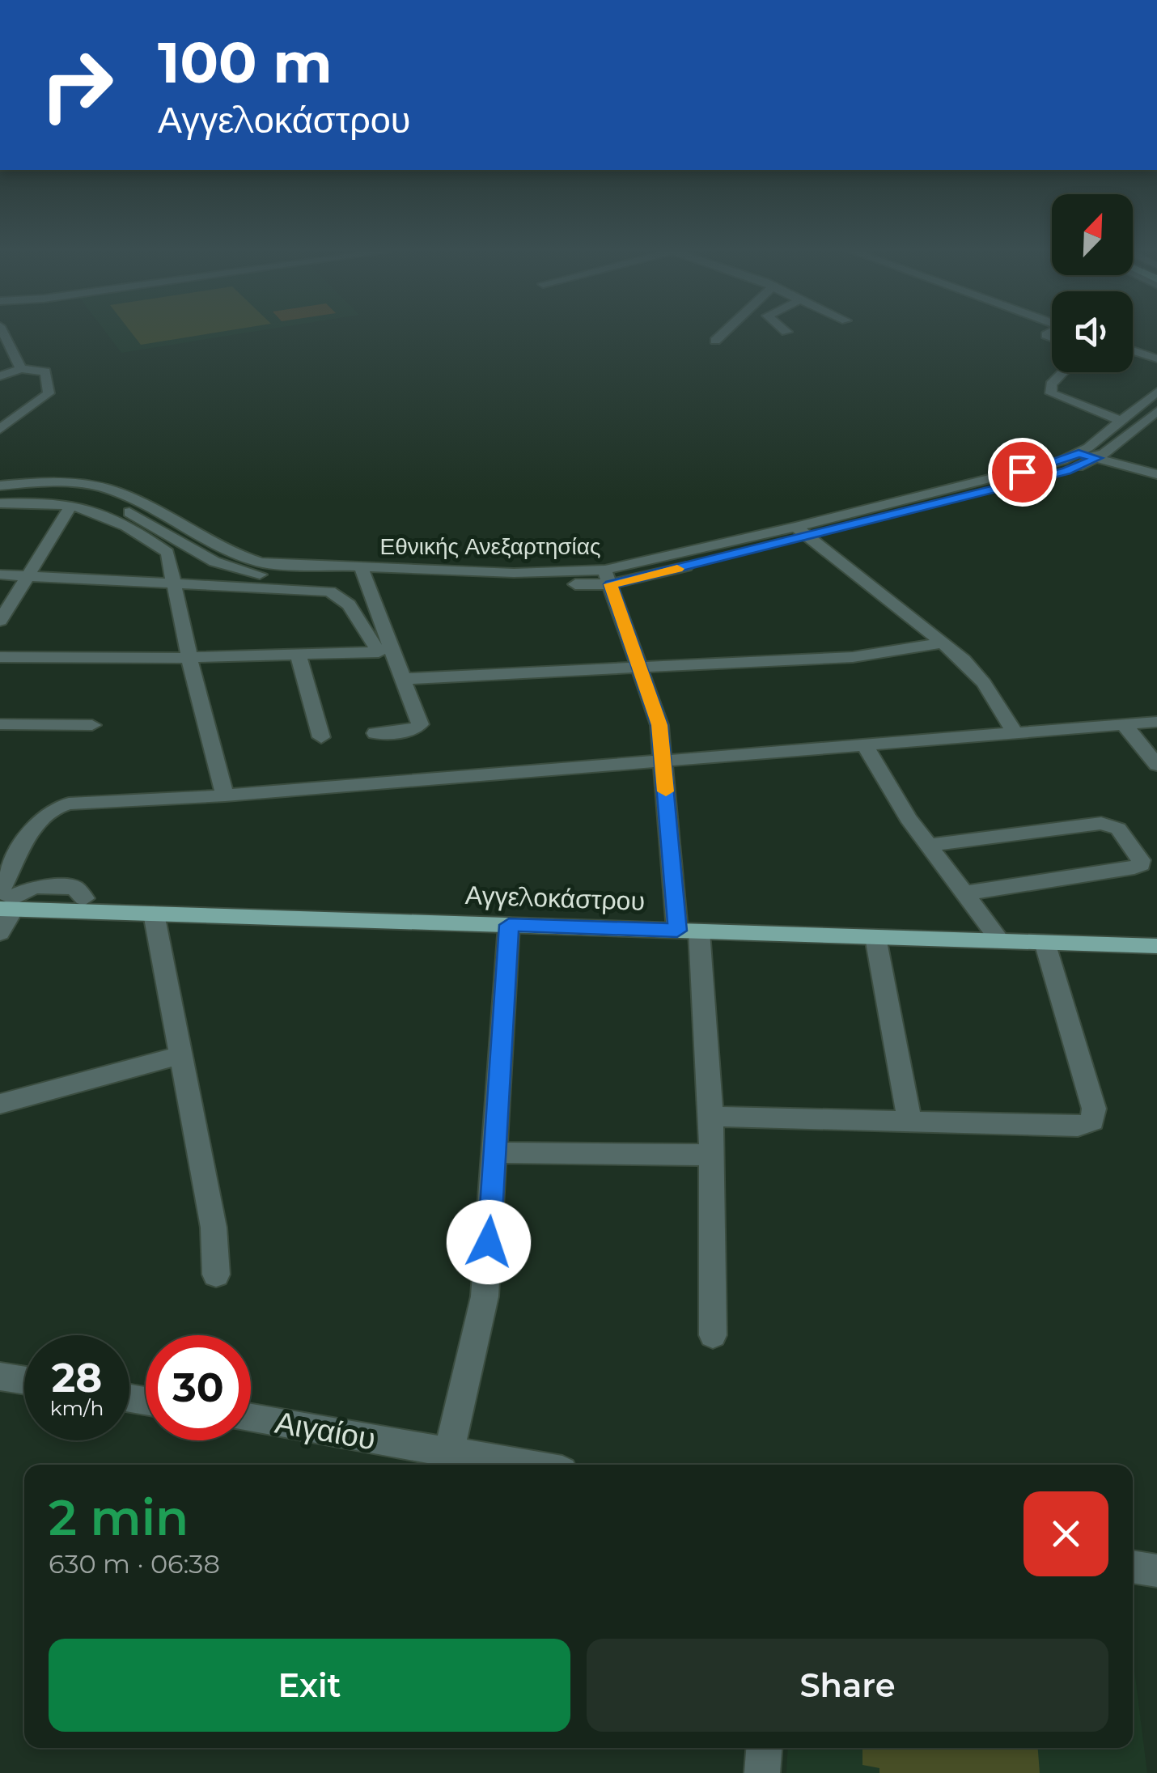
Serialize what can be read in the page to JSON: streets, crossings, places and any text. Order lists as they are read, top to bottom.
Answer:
{
  "streets": {
    "main road": ["Αγγελοκάστρου"],
    "street": ["Εθνικής Ανεξαρτησίας", "Αιγαίου"]
  },
  "north": "top right",
  "page": {
    "turn": ["100 m", "Αγγελοκάστρου"],
    "speed": "28 km/h",
    "limit": "30",
    "heading": ["2 min", "630 m · 06:38"],
    "buttons": ["Exit", "Share"]
  }
}
